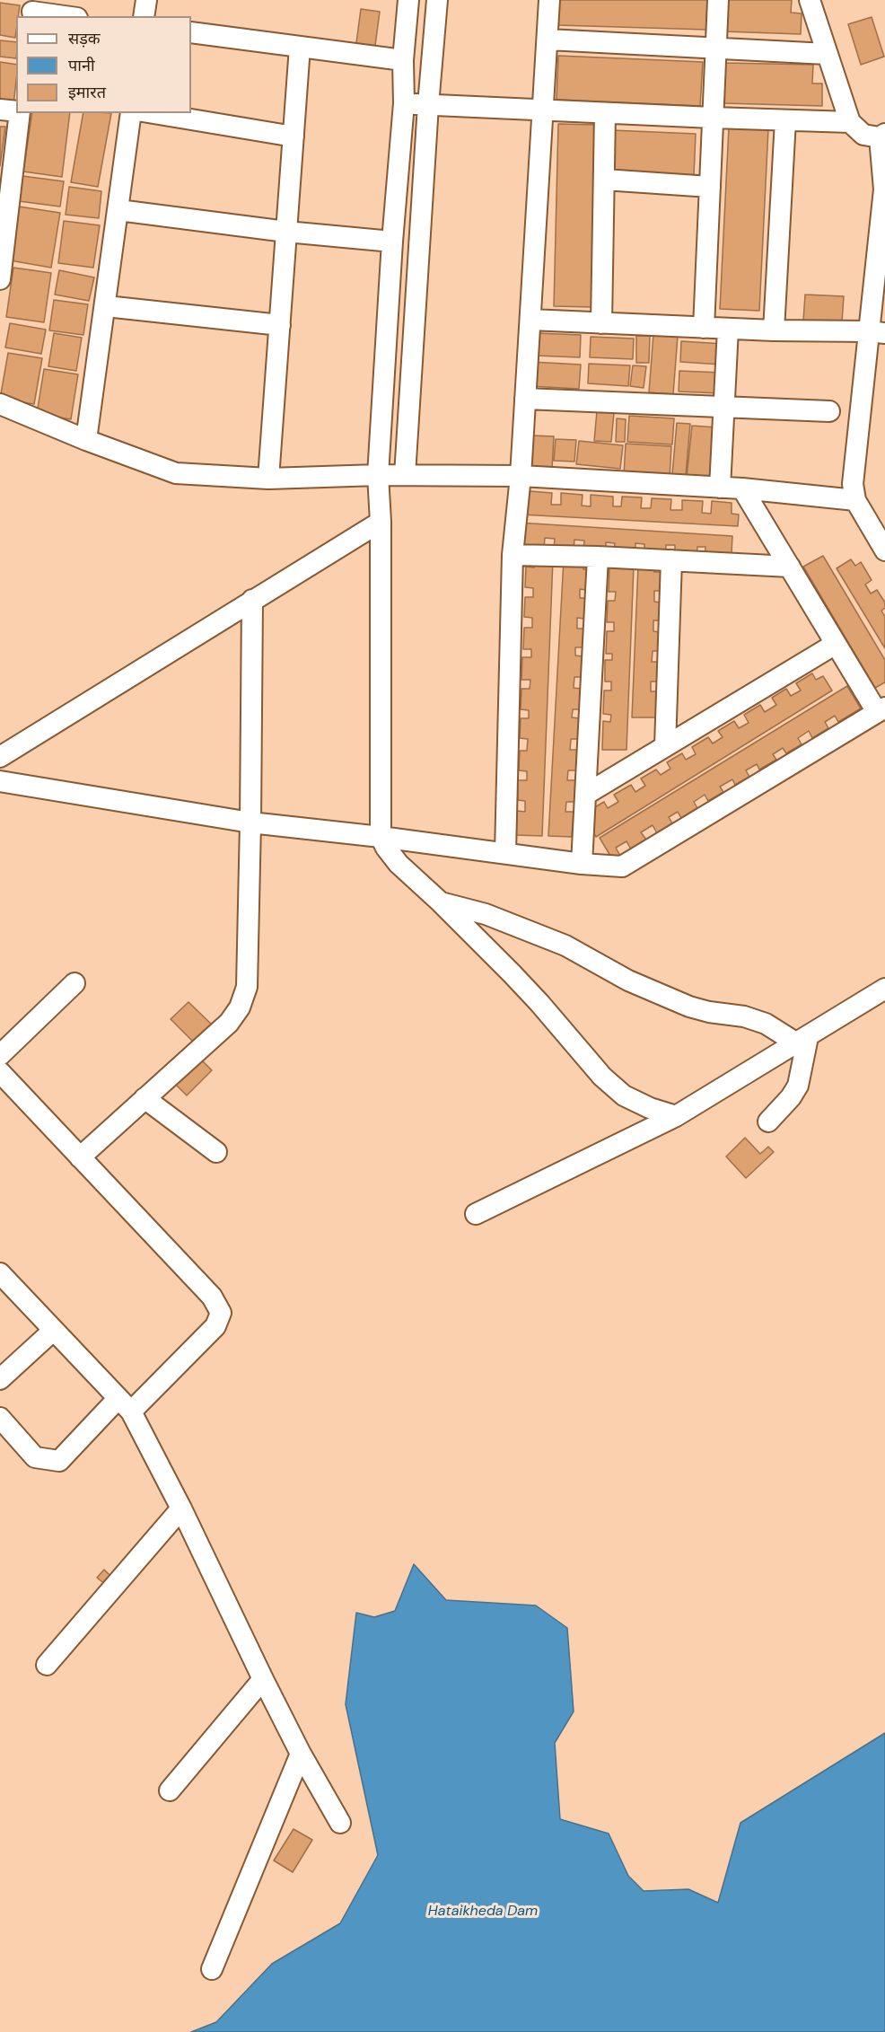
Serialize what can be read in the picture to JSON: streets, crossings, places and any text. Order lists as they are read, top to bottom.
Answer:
{
  "water": ["Hataikheda Dam"],
  "legend": ["सड़क", "पानी", "इमारत"]
}
